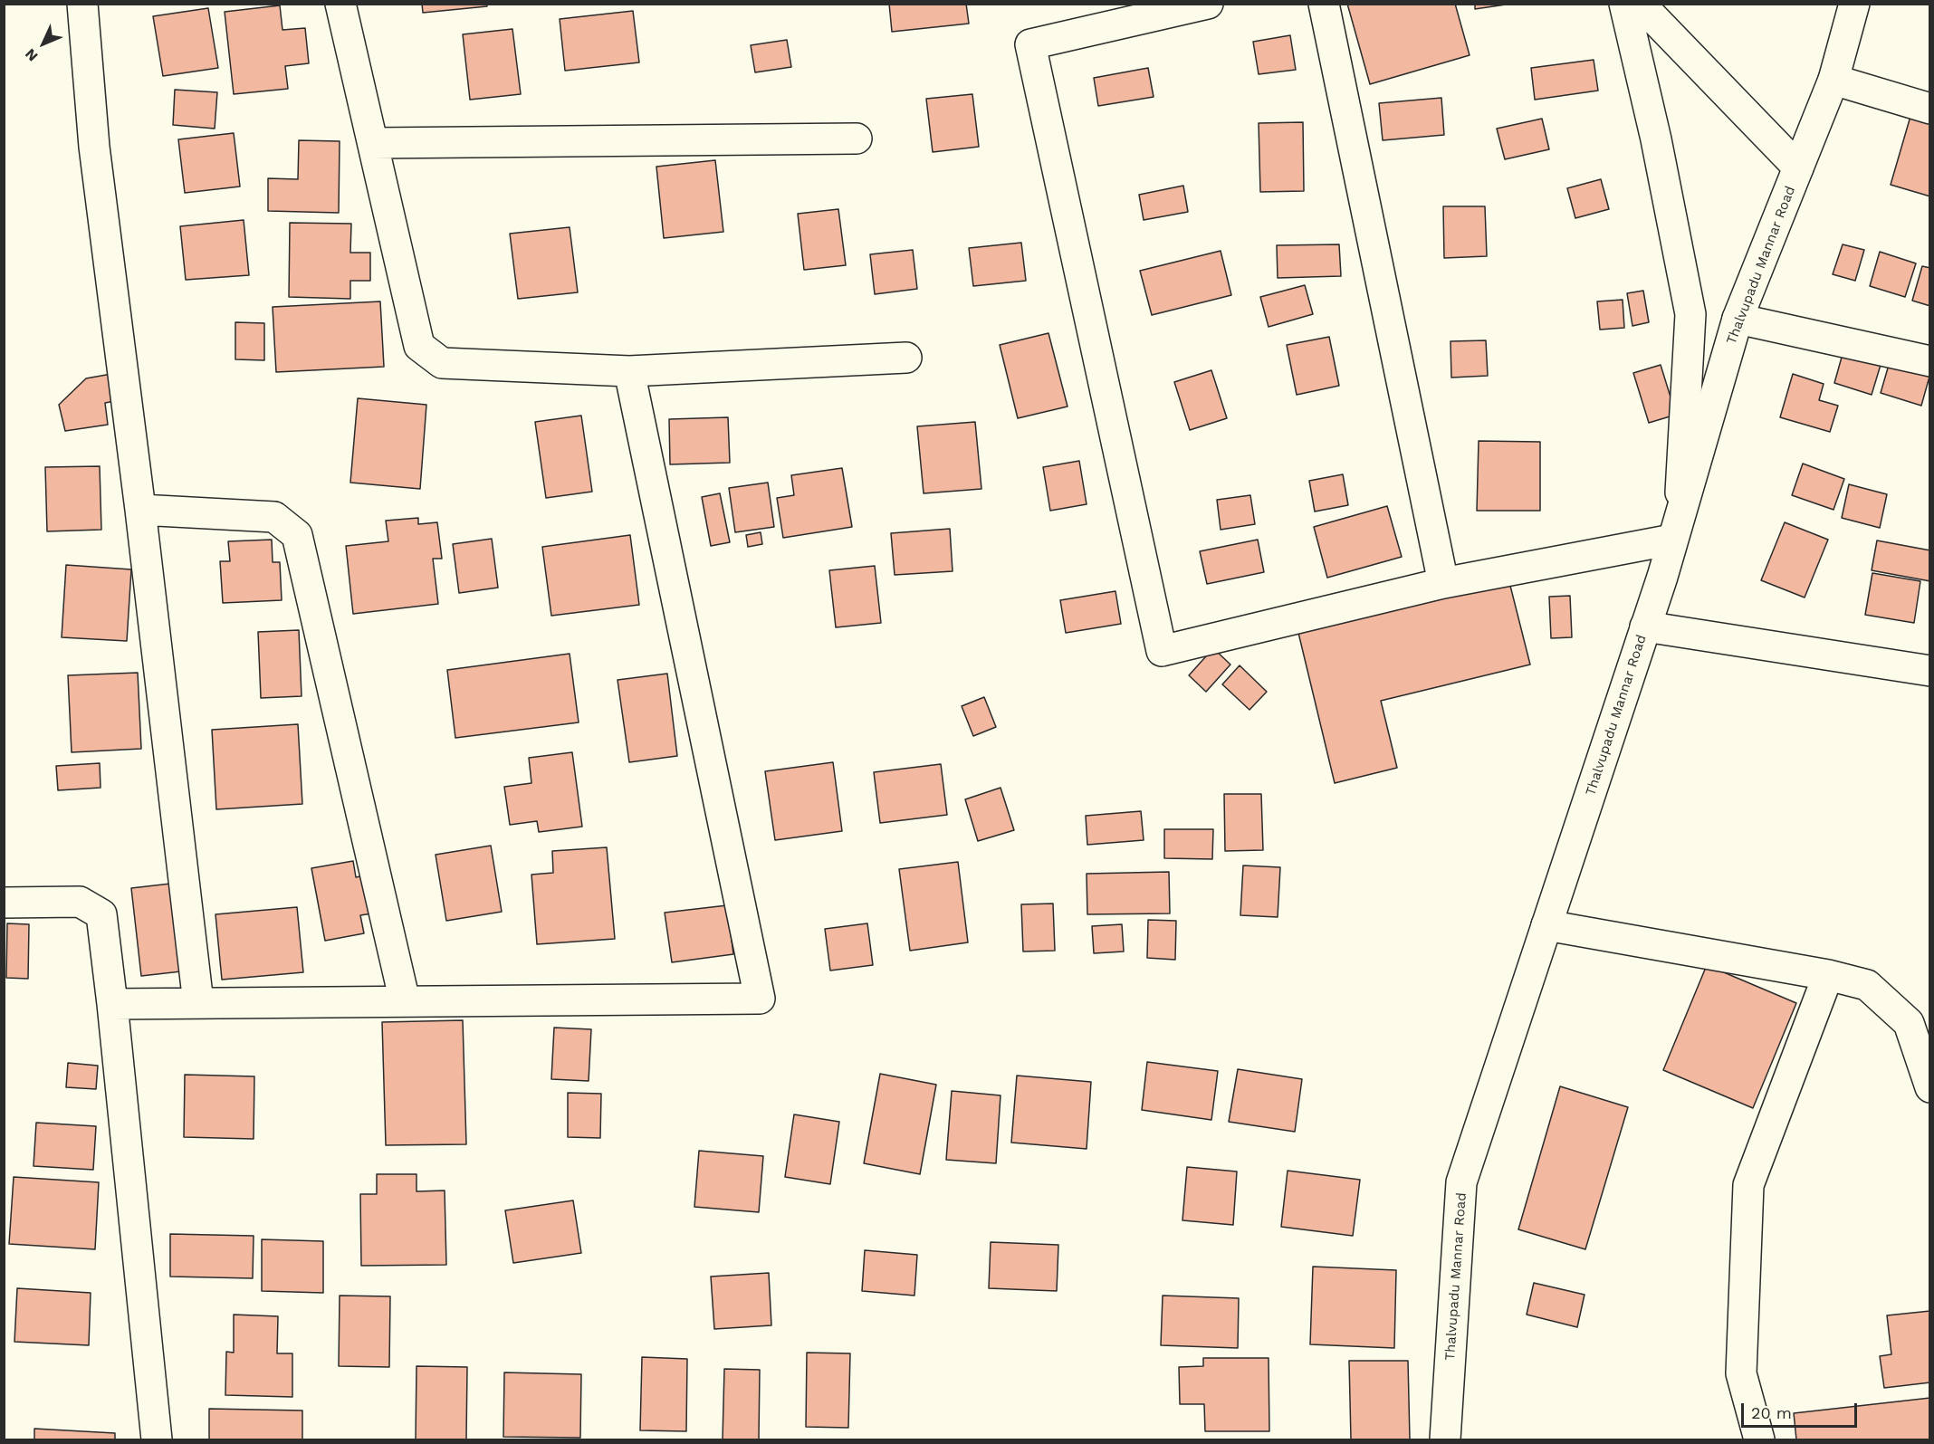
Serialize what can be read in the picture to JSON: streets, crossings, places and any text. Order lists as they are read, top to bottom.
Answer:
{
  "streets": {
    "street": ["Thalvupadu Mannar Road"]
  },
  "scale_bar": "20 m",
  "north": "bottom left"
}
